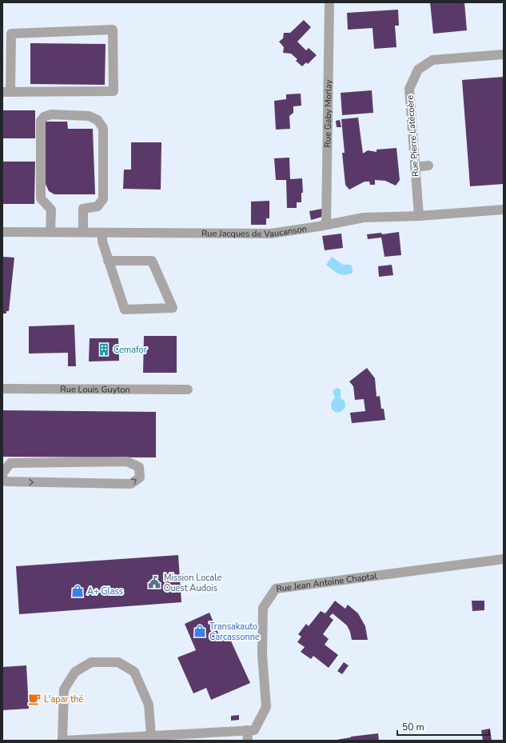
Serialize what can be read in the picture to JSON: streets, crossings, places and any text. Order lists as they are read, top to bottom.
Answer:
{
  "streets": {
    "street": [
      "Rue Gaby Morlay",
      "Rue Pierre Latécoère",
      "Rue Jacques de Vaucanson",
      "Rue Louis Guyton",
      "Rue Jean Antoine Chaptal"
    ]
  },
  "crossings": [
    ["Rue Gaby Morlay", "Rue Jacques de Vaucanson"],
    ["Rue Pierre Latécoère", "Rue Jacques de Vaucanson"]
  ],
  "places": {
    "building": ["Cemafor"],
    "public building": ["Mission Locale Ouest Audois"],
    "shop": ["A+ Glass", "Transakauto Carcassonne"],
    "cafe": ["L'apar thé"]
  },
  "scale_bar": "50 m"
}
